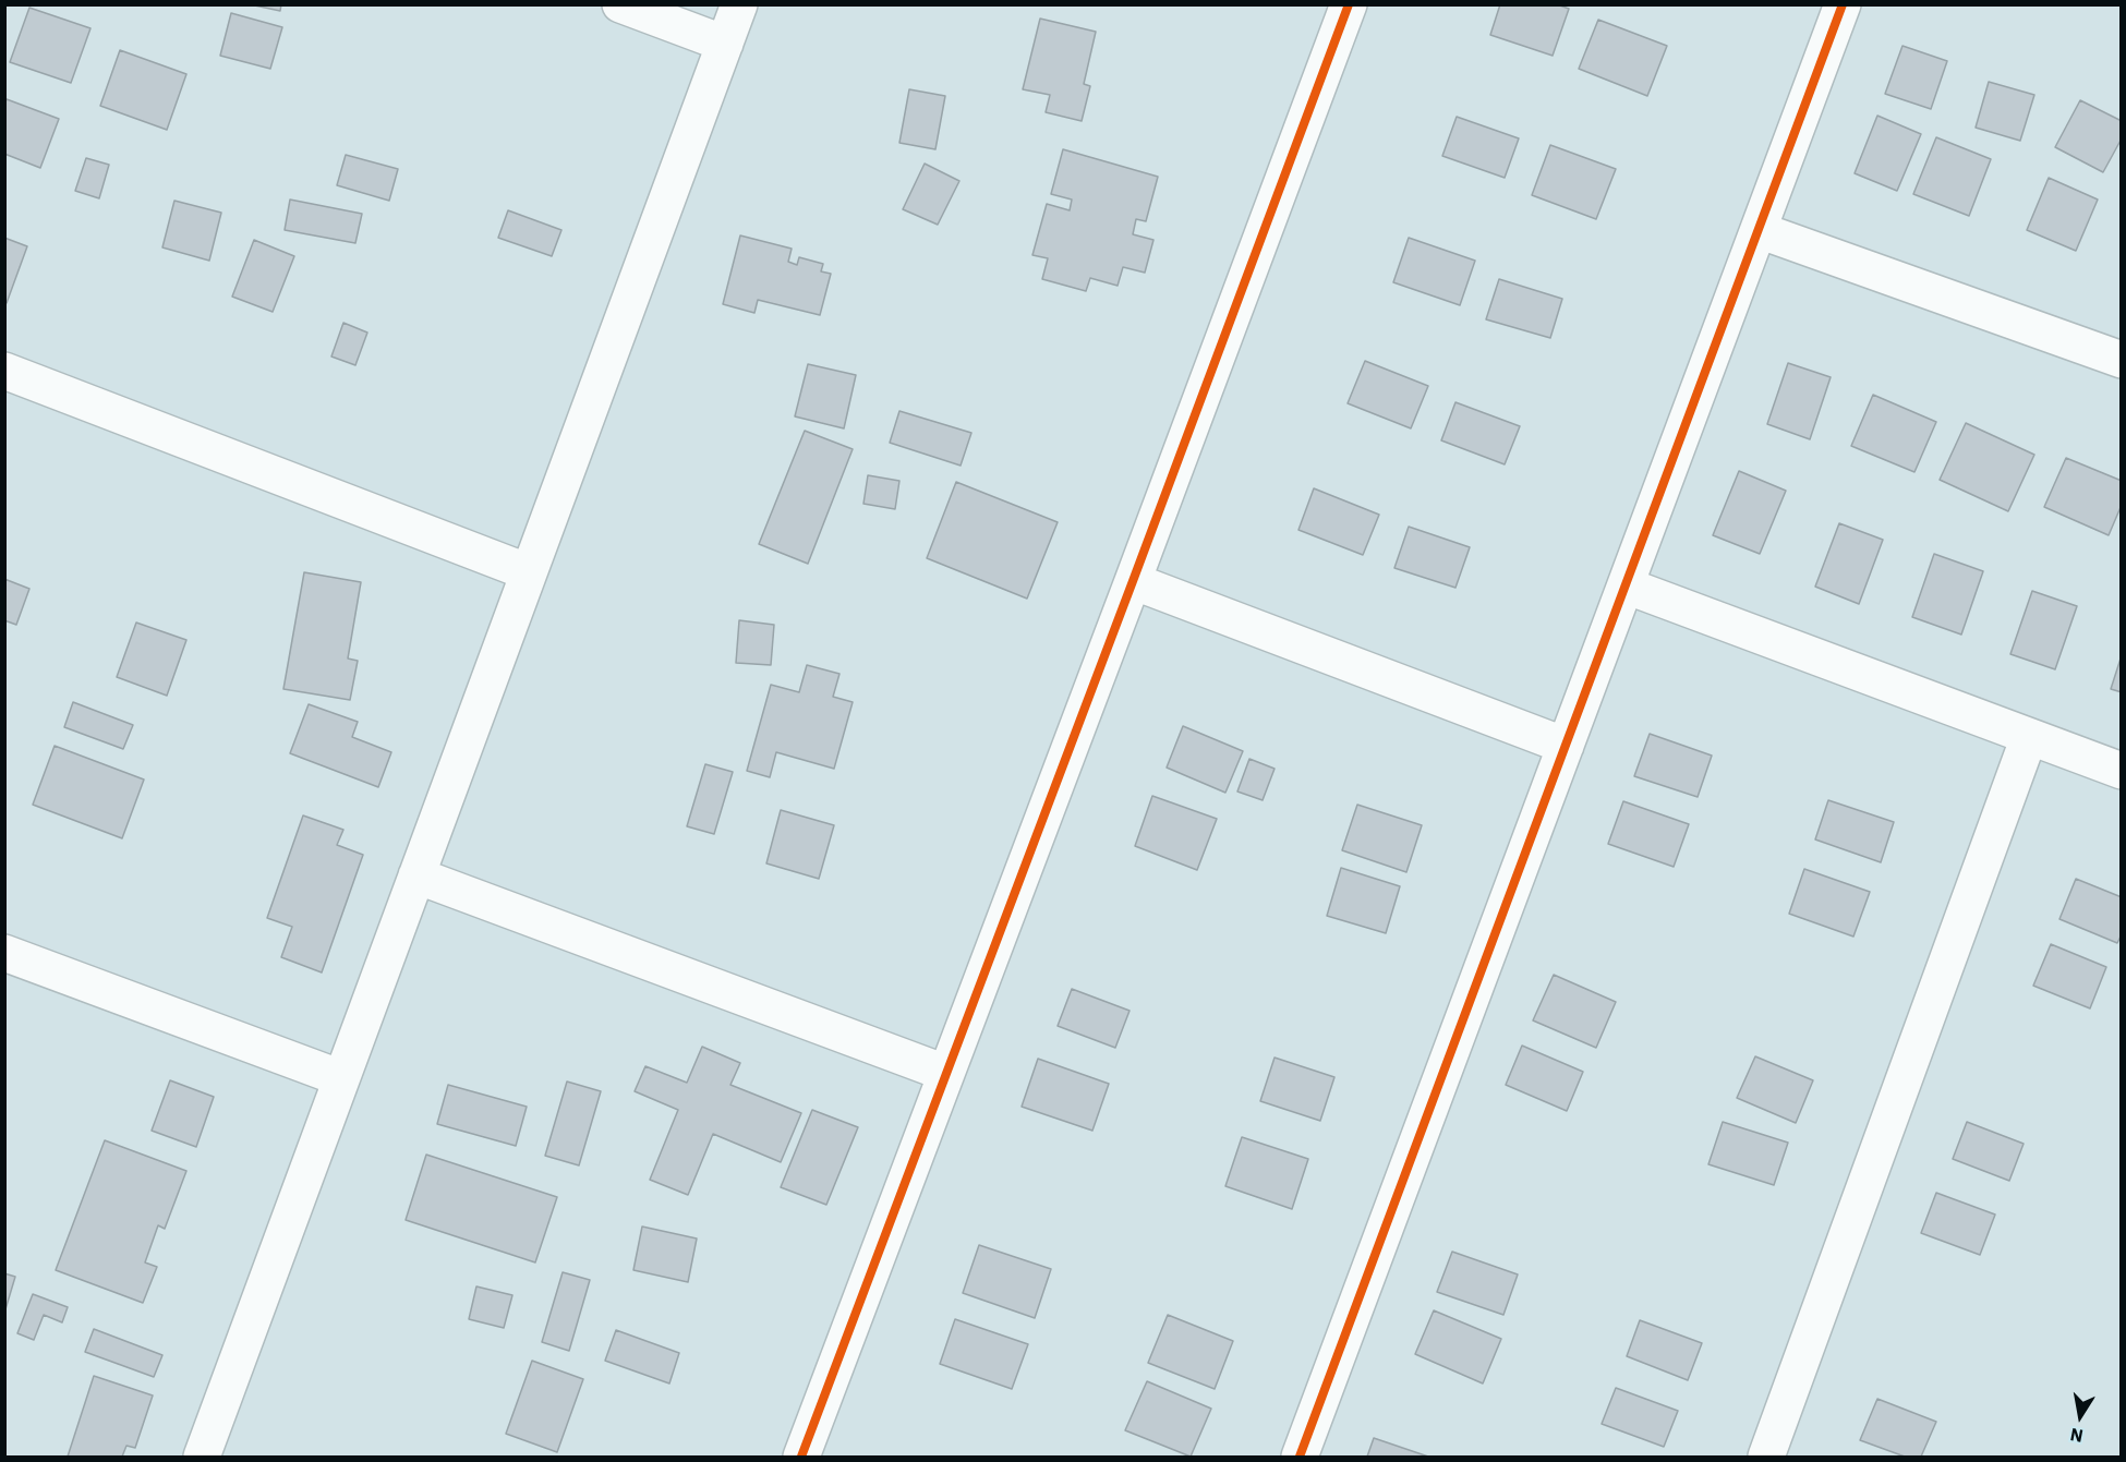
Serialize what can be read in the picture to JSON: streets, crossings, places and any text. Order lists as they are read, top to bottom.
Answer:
{
  "north": "bottom"
}
